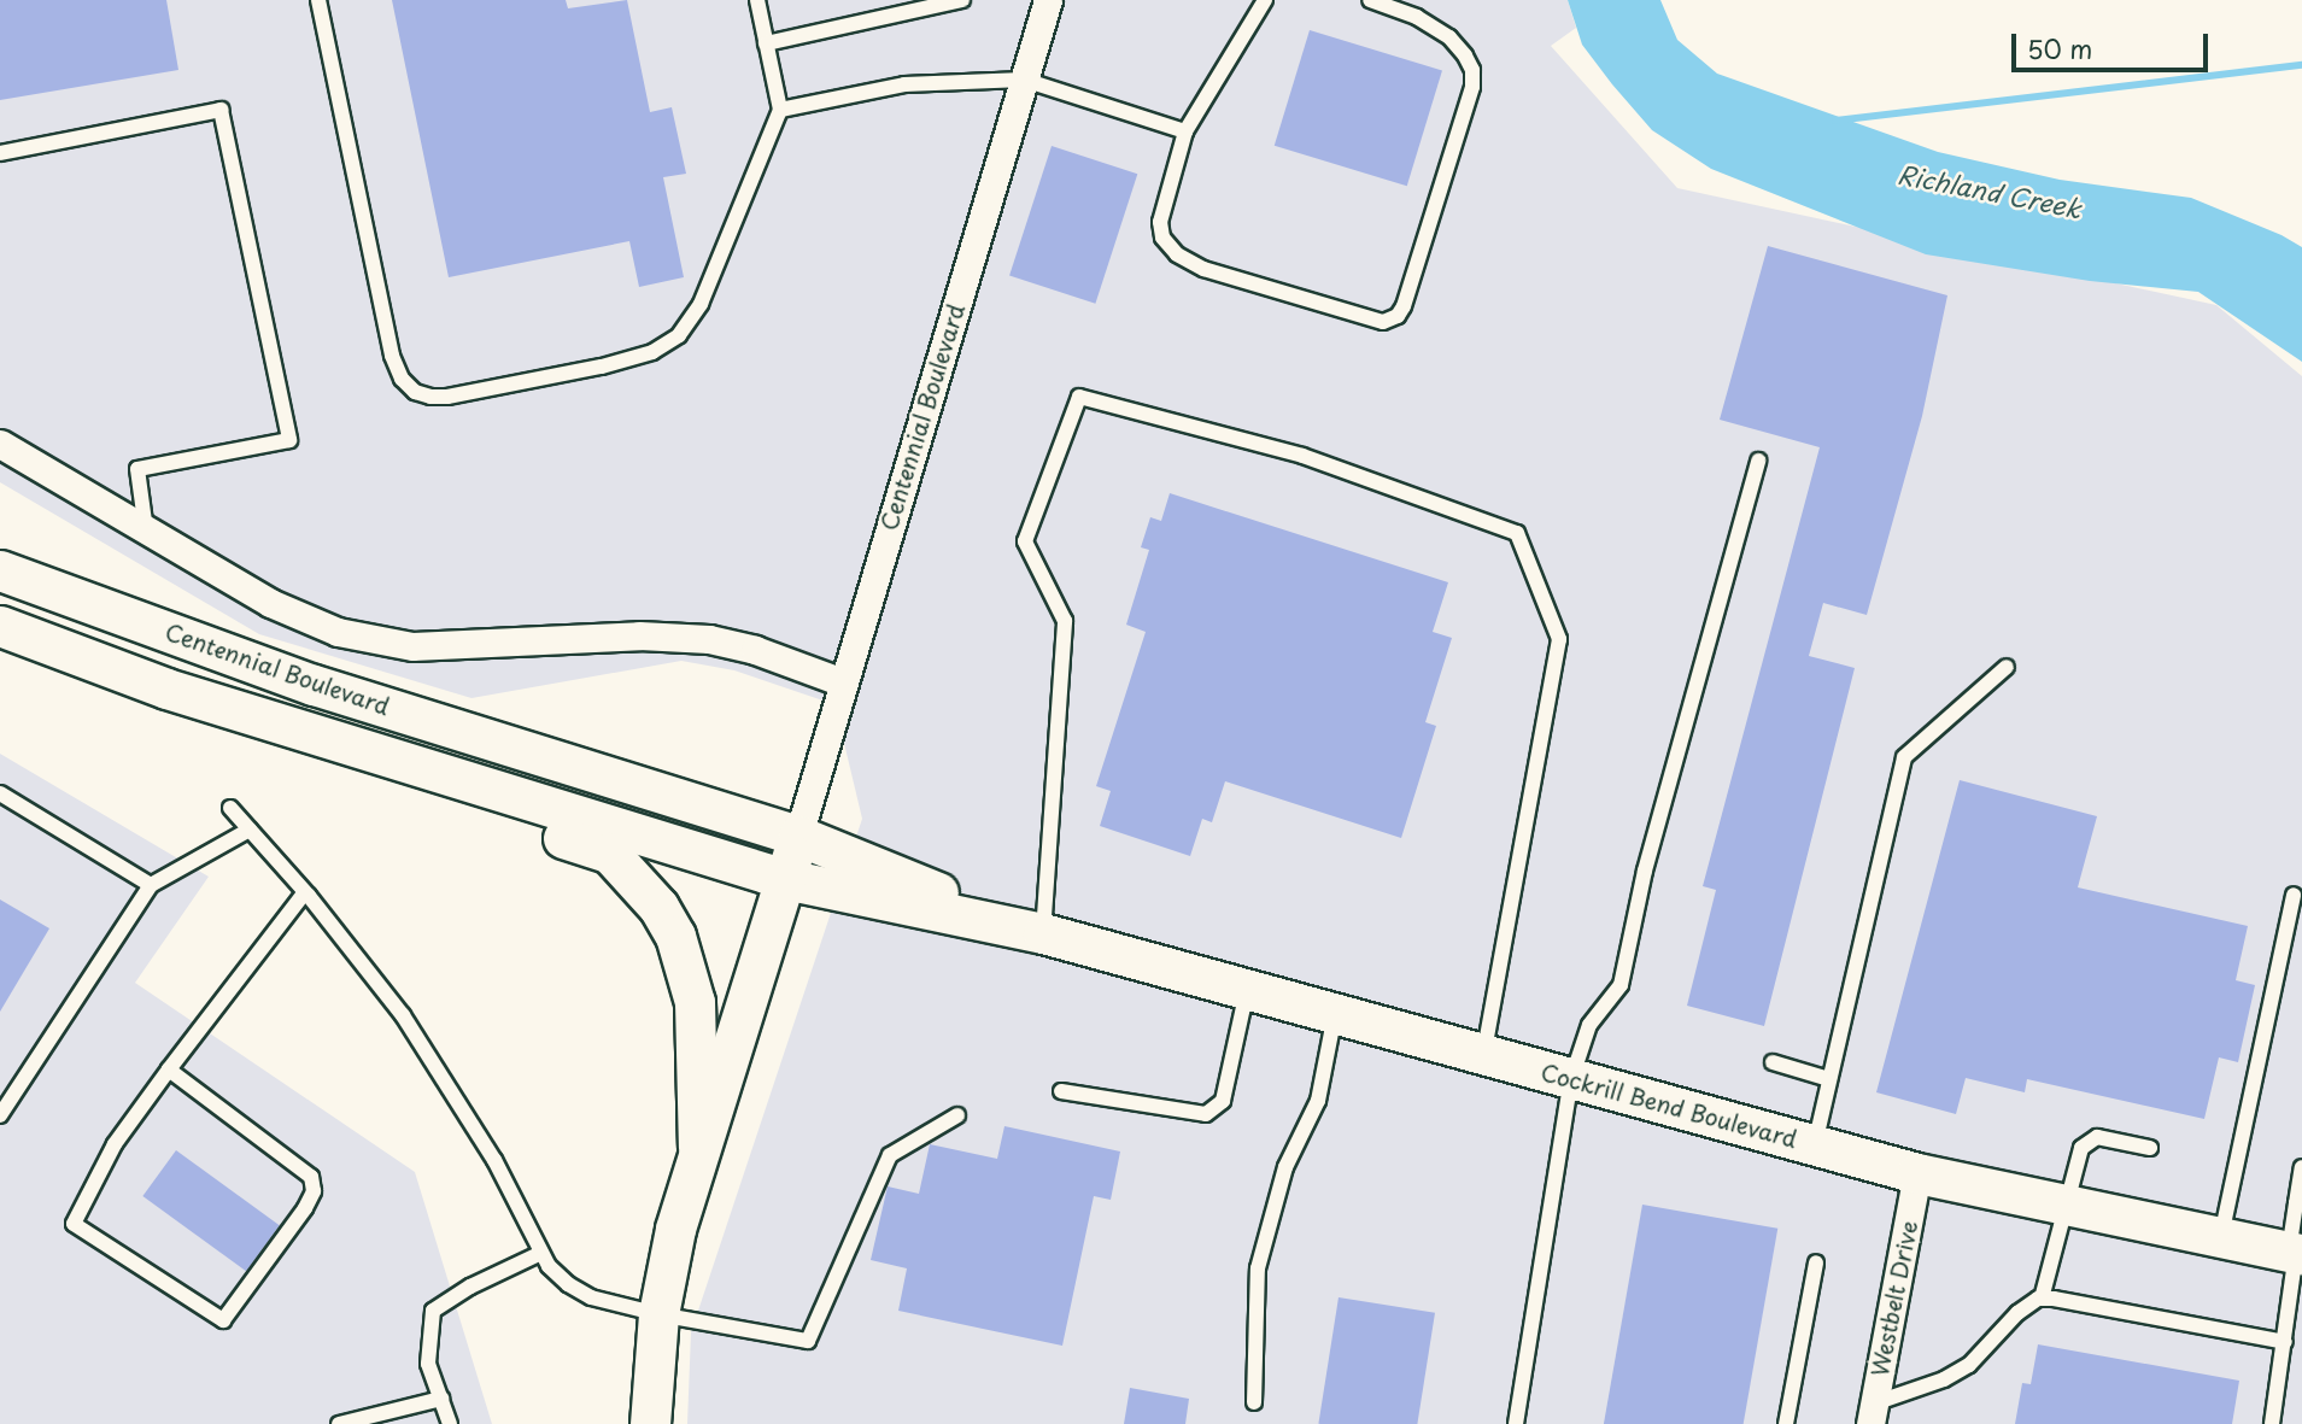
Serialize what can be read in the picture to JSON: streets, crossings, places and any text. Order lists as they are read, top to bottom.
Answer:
{
  "streets": {
    "main road": ["Centennial Boulevard", "Cockrill Bend Boulevard"],
    "street": ["Westbelt Drive"]
  },
  "crossings": [
    ["Centennial Boulevard", "Cockrill Bend Boulevard"],
    ["Cockrill Bend Boulevard", "Westbelt Drive"]
  ],
  "water": ["Richland Creek"],
  "scale_bar": "50 m"
}
